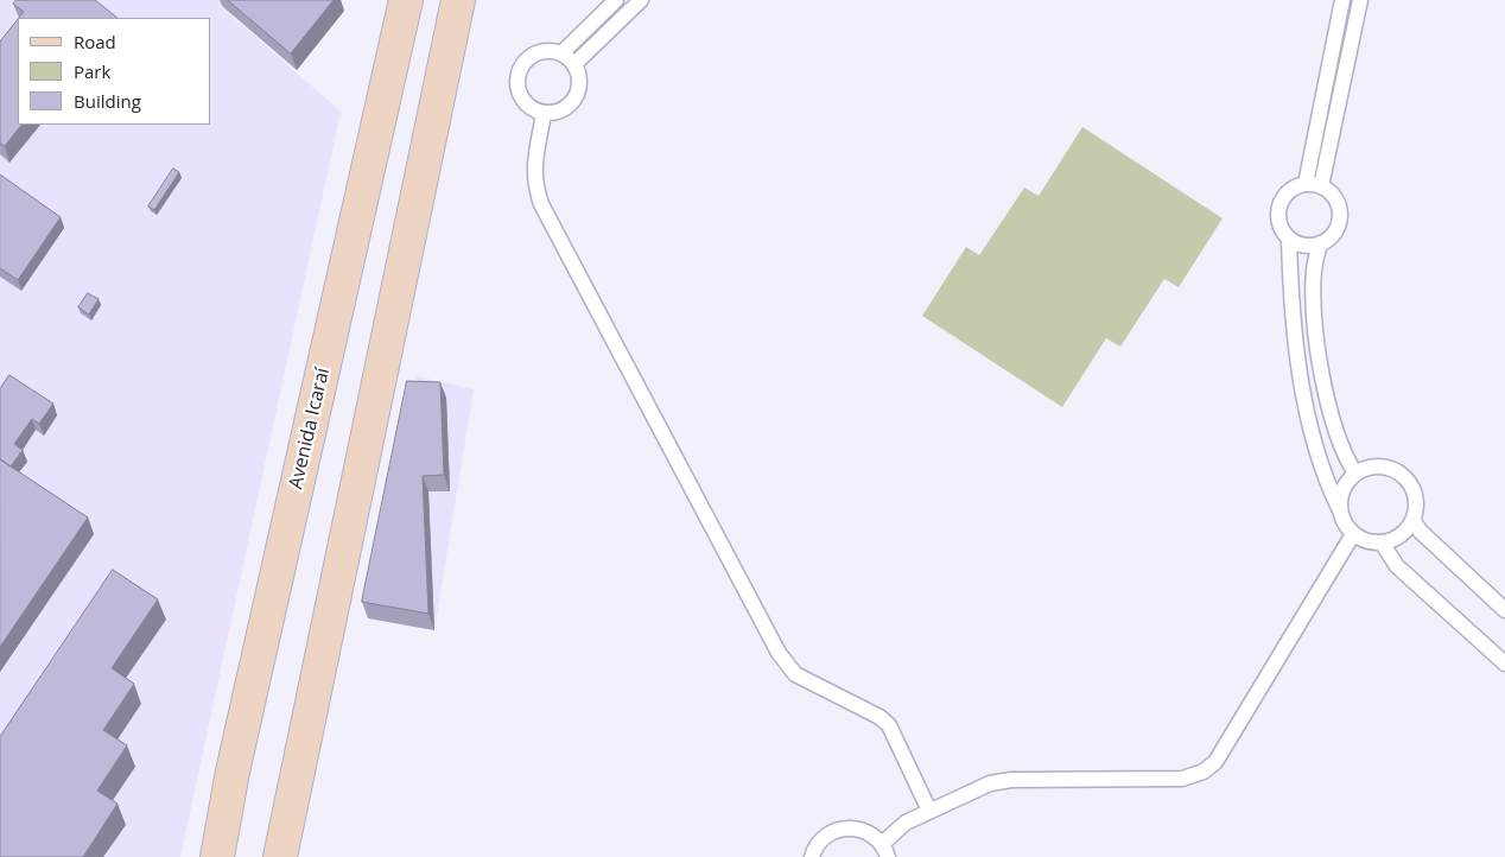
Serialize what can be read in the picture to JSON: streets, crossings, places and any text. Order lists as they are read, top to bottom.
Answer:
{
  "streets": {
    "main road": ["Avenida Icaraí"]
  },
  "legend": ["Road", "Park", "Building"]
}
